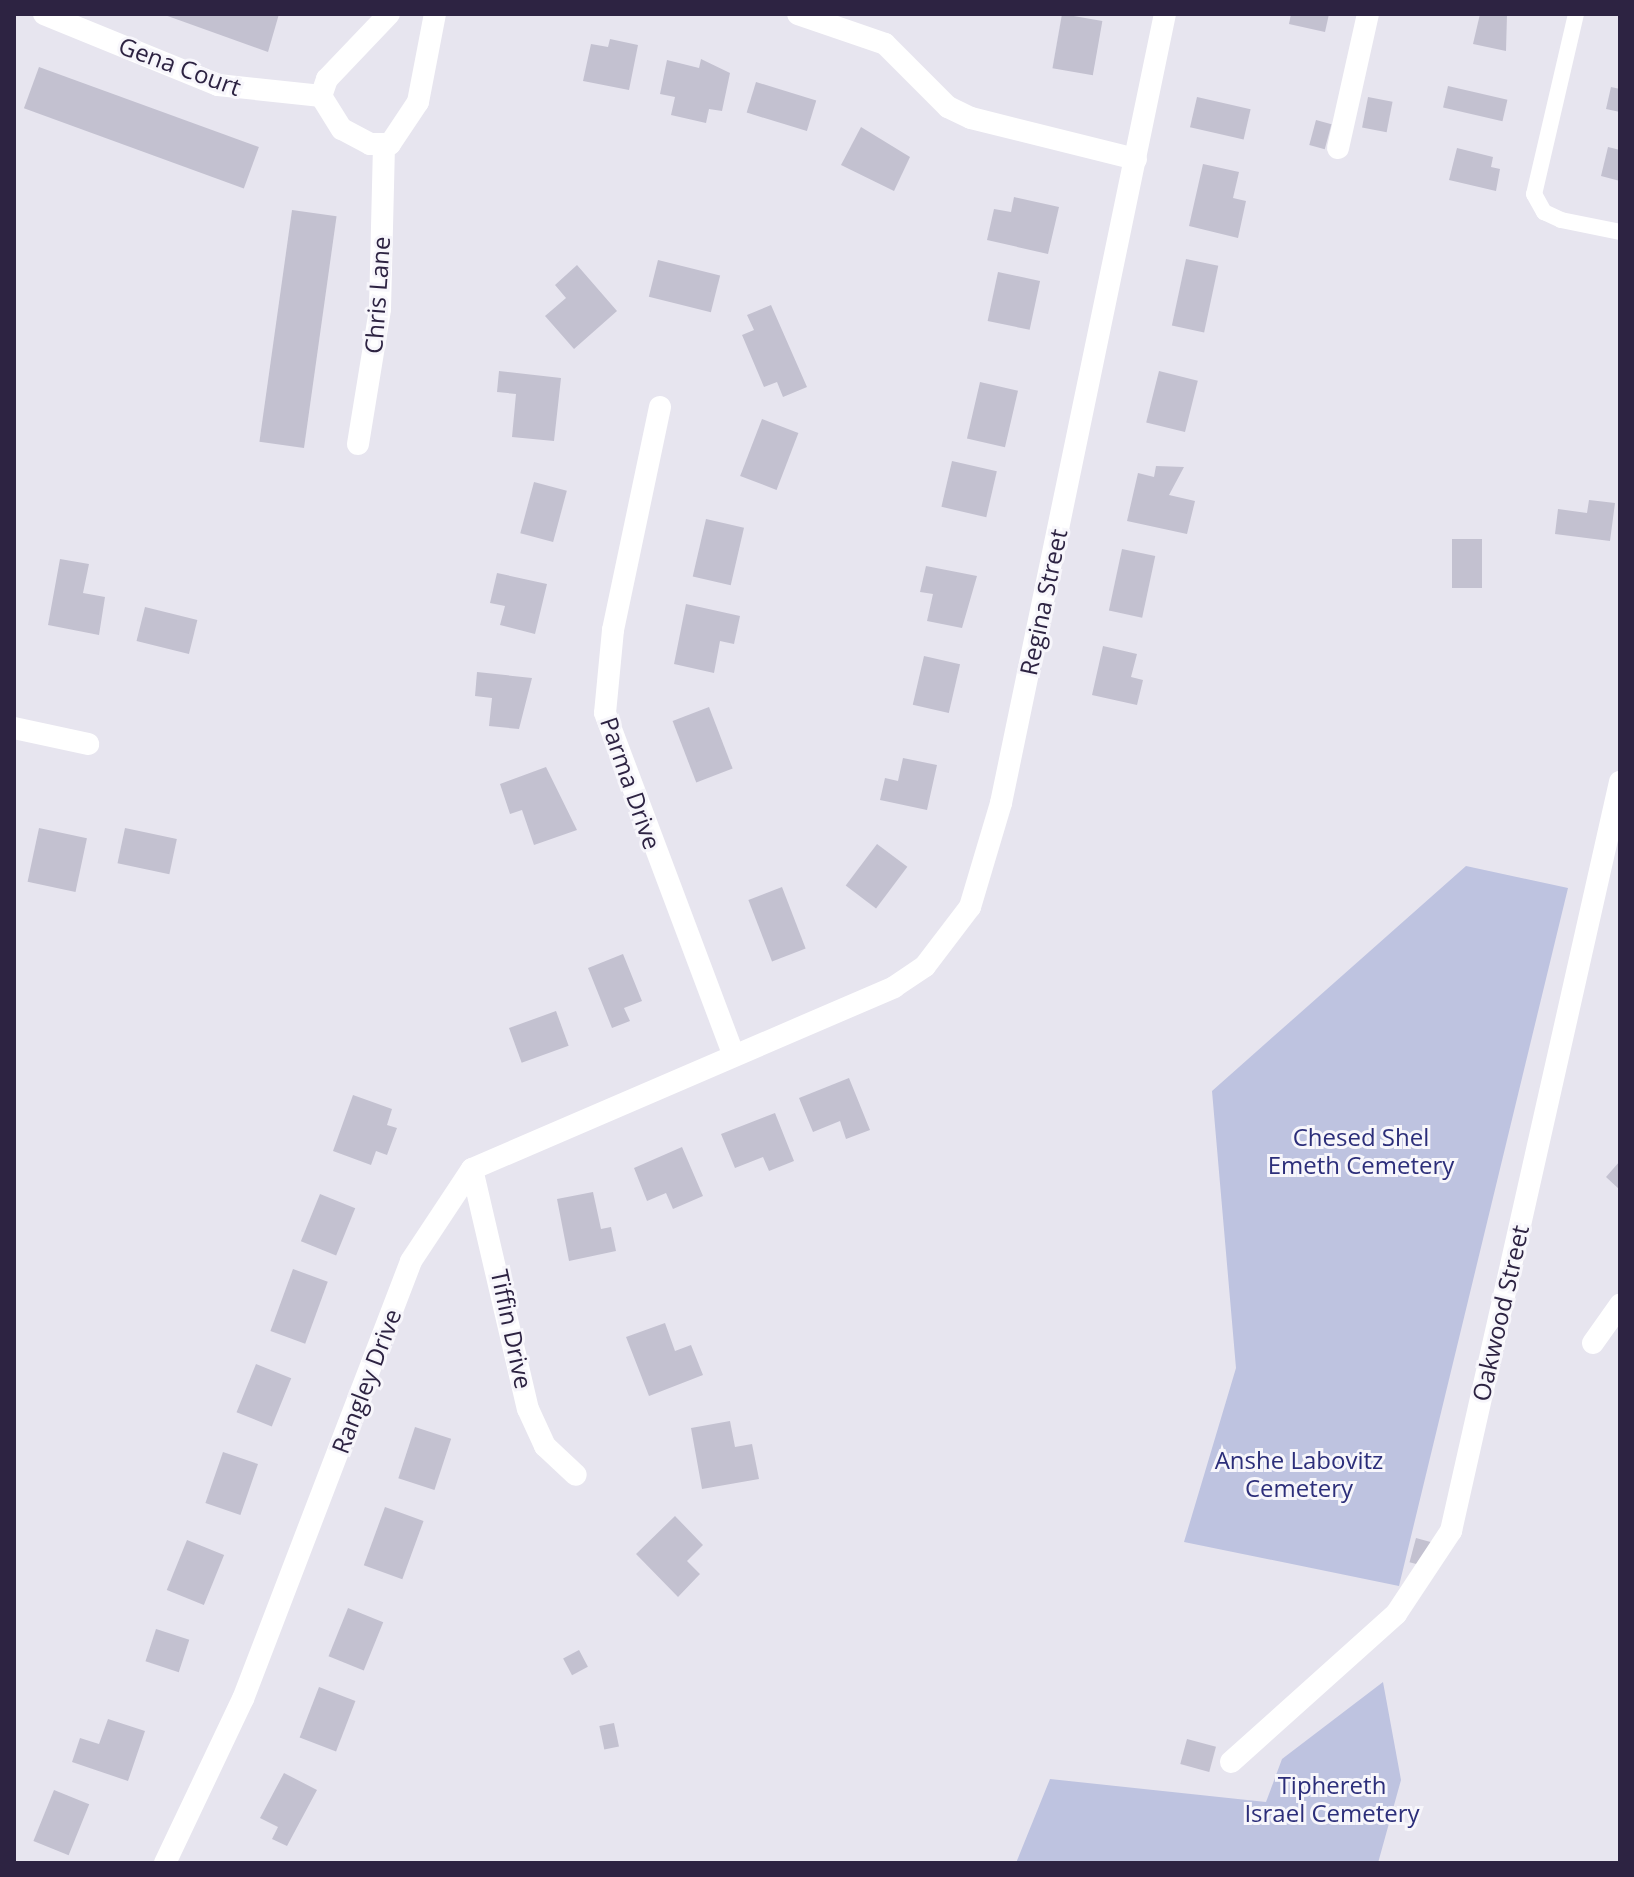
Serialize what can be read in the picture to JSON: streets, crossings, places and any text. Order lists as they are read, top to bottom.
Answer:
{
  "streets": {
    "street": [
      "Gena Court",
      "Chris Lane",
      "Regina Street",
      "Parma Drive",
      "Oakwood Street",
      "Tiffin Drive",
      "Rangley Drive"
    ]
  },
  "crossings": [
    ["Regina Street", "Parma Drive"],
    ["Tiffin Drive", "Rangley Drive"]
  ],
  "parks": ["Chesed Shel Emeth Cemetery", "Anshe Labovitz Cemetery", "Tiphereth Israel Cemetery"]
}
